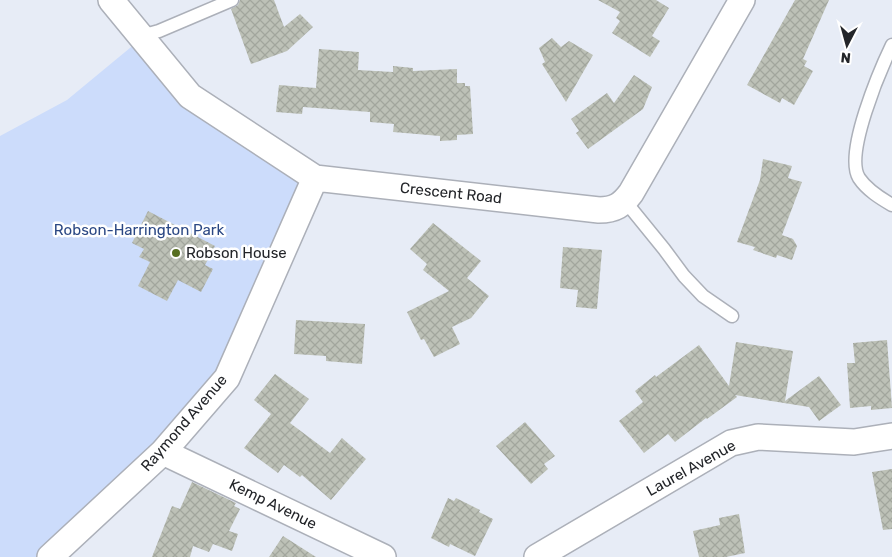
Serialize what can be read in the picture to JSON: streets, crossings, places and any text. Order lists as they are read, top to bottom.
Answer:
{
  "streets": {
    "street": [
      "Crescent Road",
      "Raymond Avenue",
      "Laurel Avenue",
      "Kemp Avenue"
    ]
  },
  "crossings": [
    ["Crescent Road", "Raymond Avenue"],
    ["Raymond Avenue", "Kemp Avenue"]
  ],
  "parks": ["Robson-Harrington Park"],
  "places": ["Robson House"],
  "north": "bottom"
}
